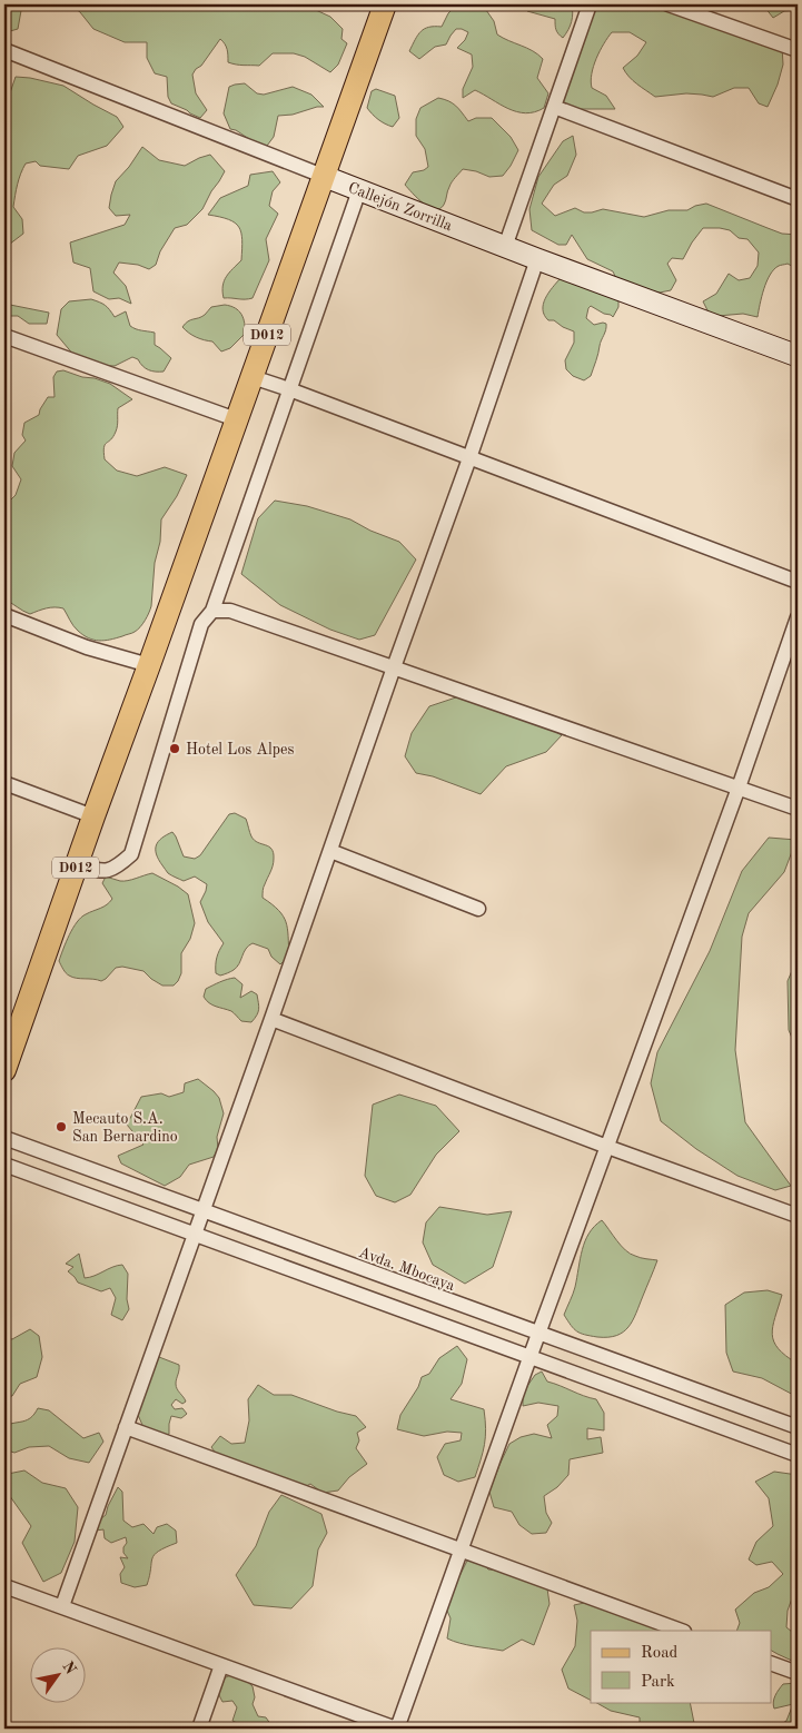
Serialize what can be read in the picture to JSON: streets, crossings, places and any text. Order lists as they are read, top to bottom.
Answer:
{
  "streets": {
    "main road": ["D012"],
    "street": ["Callejón Zorrilla", "Avda. Mbocaya"]
  },
  "crossings": [
    ["Callejón Zorrilla", "D012"]
  ],
  "places": ["Hotel Los Alpes", "Mecauto S.A. San Bernardino"],
  "legend": ["Road", "Park"],
  "north": "top right"
}
